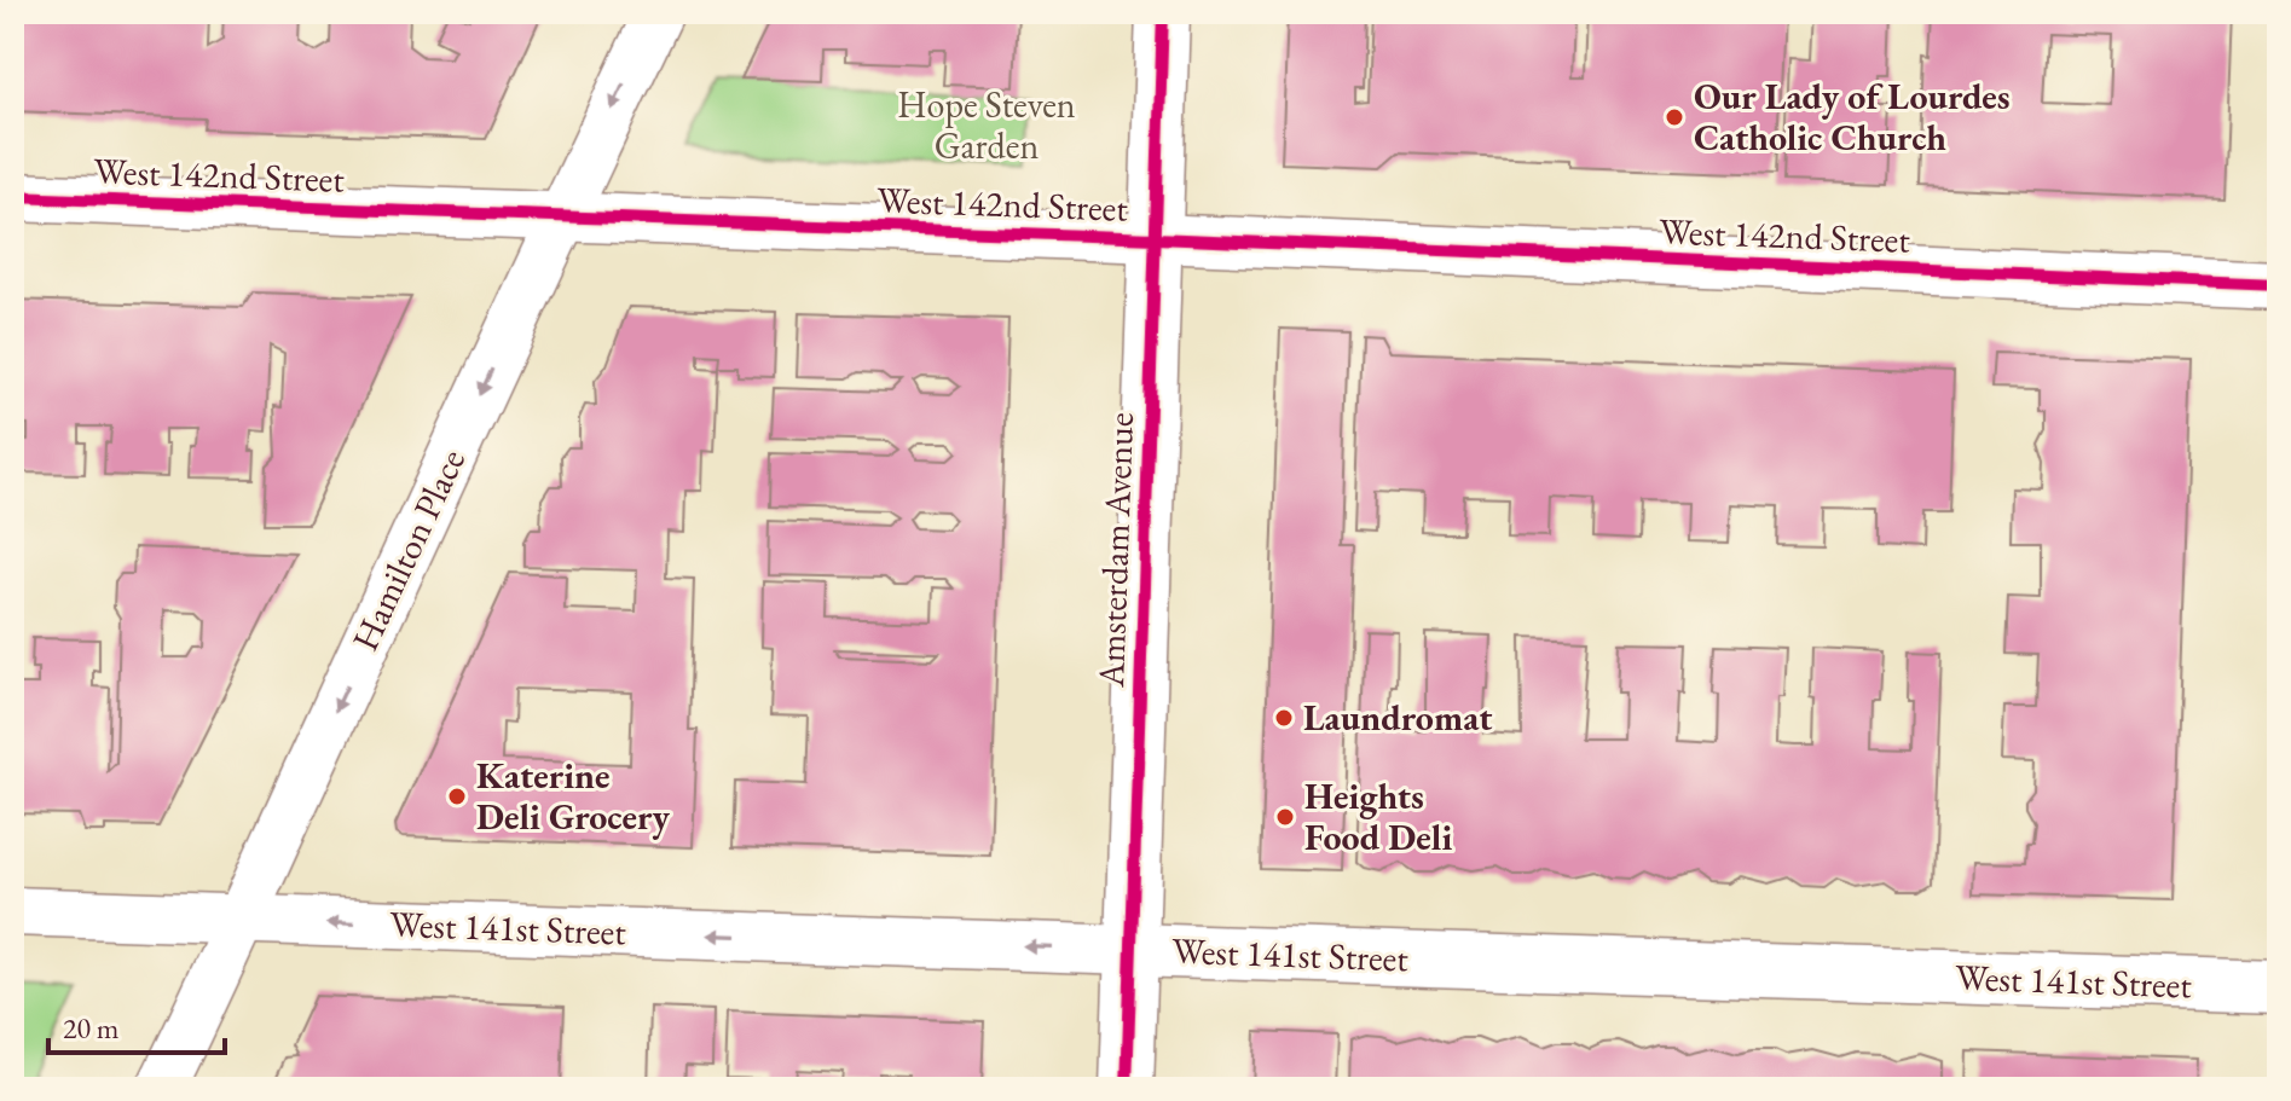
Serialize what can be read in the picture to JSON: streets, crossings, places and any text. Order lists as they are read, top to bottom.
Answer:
{
  "streets": {
    "street": [
      "West 142nd Street",
      "Hamilton Place",
      "Amsterdam Avenue",
      "West 141st Street"
    ]
  },
  "crossings": [
    ["West 142nd Street", "Hamilton Place"],
    ["West 142nd Street", "Amsterdam Avenue"],
    ["Hamilton Place", "West 141st Street"],
    ["Amsterdam Avenue", "West 141st Street"]
  ],
  "one_way": ["Hamilton Place", "West 141st Street"],
  "parks": ["Hope Steven Garden"],
  "places": [
    "Our Lady of Lourdes Catholic Church",
    "Laundromat",
    "Katerine Deli Grocery",
    "Heights Food Deli"
  ],
  "scale_bar": "20 m"
}
